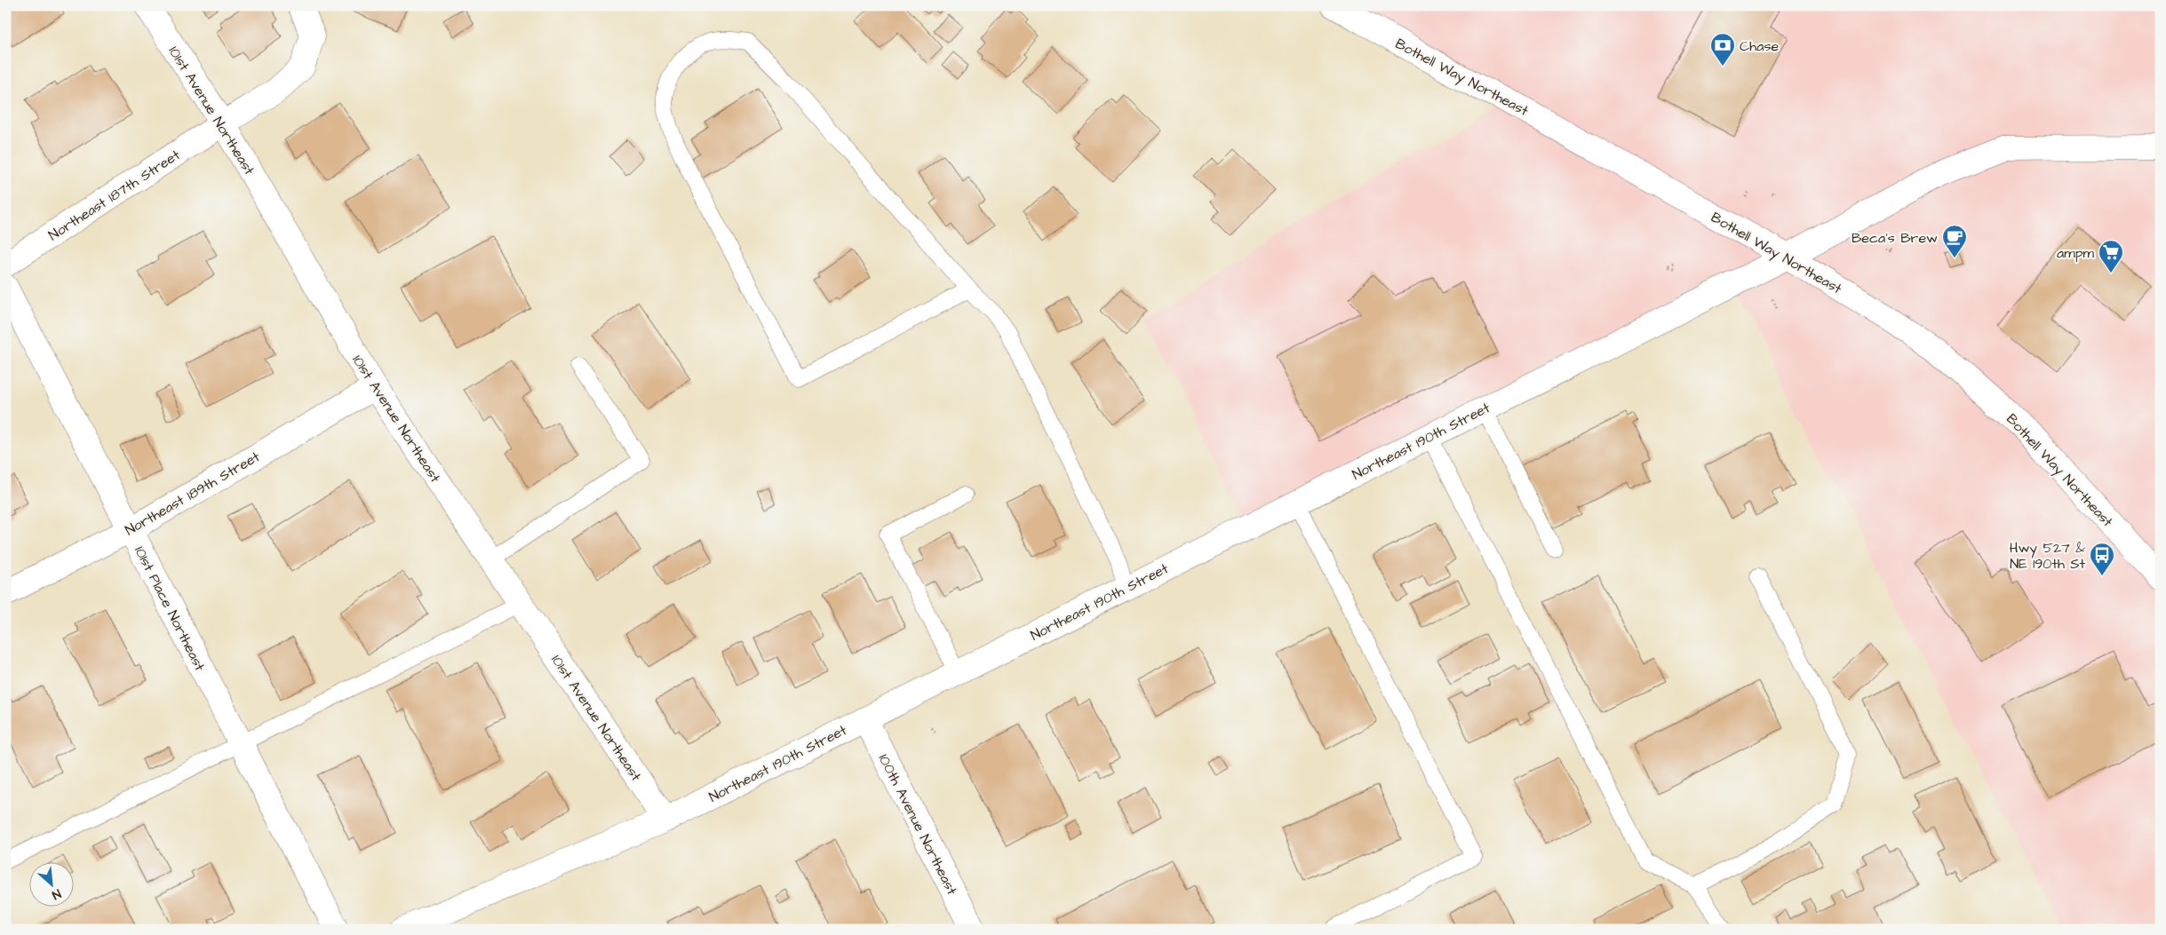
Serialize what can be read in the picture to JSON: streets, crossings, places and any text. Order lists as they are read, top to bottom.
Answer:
{
  "streets": {
    "street": [
      "Bothell Way Northeast",
      "101st Avenue Northeast",
      "Northeast 187th Street",
      "Northeast 190th Street",
      "Northeast 189th Street",
      "101st Place Northeast",
      "100th Avenue Northeast"
    ]
  },
  "crossings": [
    ["Bothell Way Northeast", "Northeast 190th Street"],
    ["101st Avenue Northeast", "Northeast 187th Street"],
    ["101st Avenue Northeast", "Northeast 190th Street"],
    ["101st Avenue Northeast", "Northeast 189th Street"],
    ["Northeast 190th Street", "100th Avenue Northeast"],
    ["Northeast 189th Street", "101st Place Northeast"]
  ],
  "places": {
    "bank": ["Chase"],
    "cafe": ["Beca's Brew"],
    "supermarket": ["ampm"],
    "bus stop": ["Hwy 527 & NE 190th St"]
  },
  "north": "bottom right"
}
